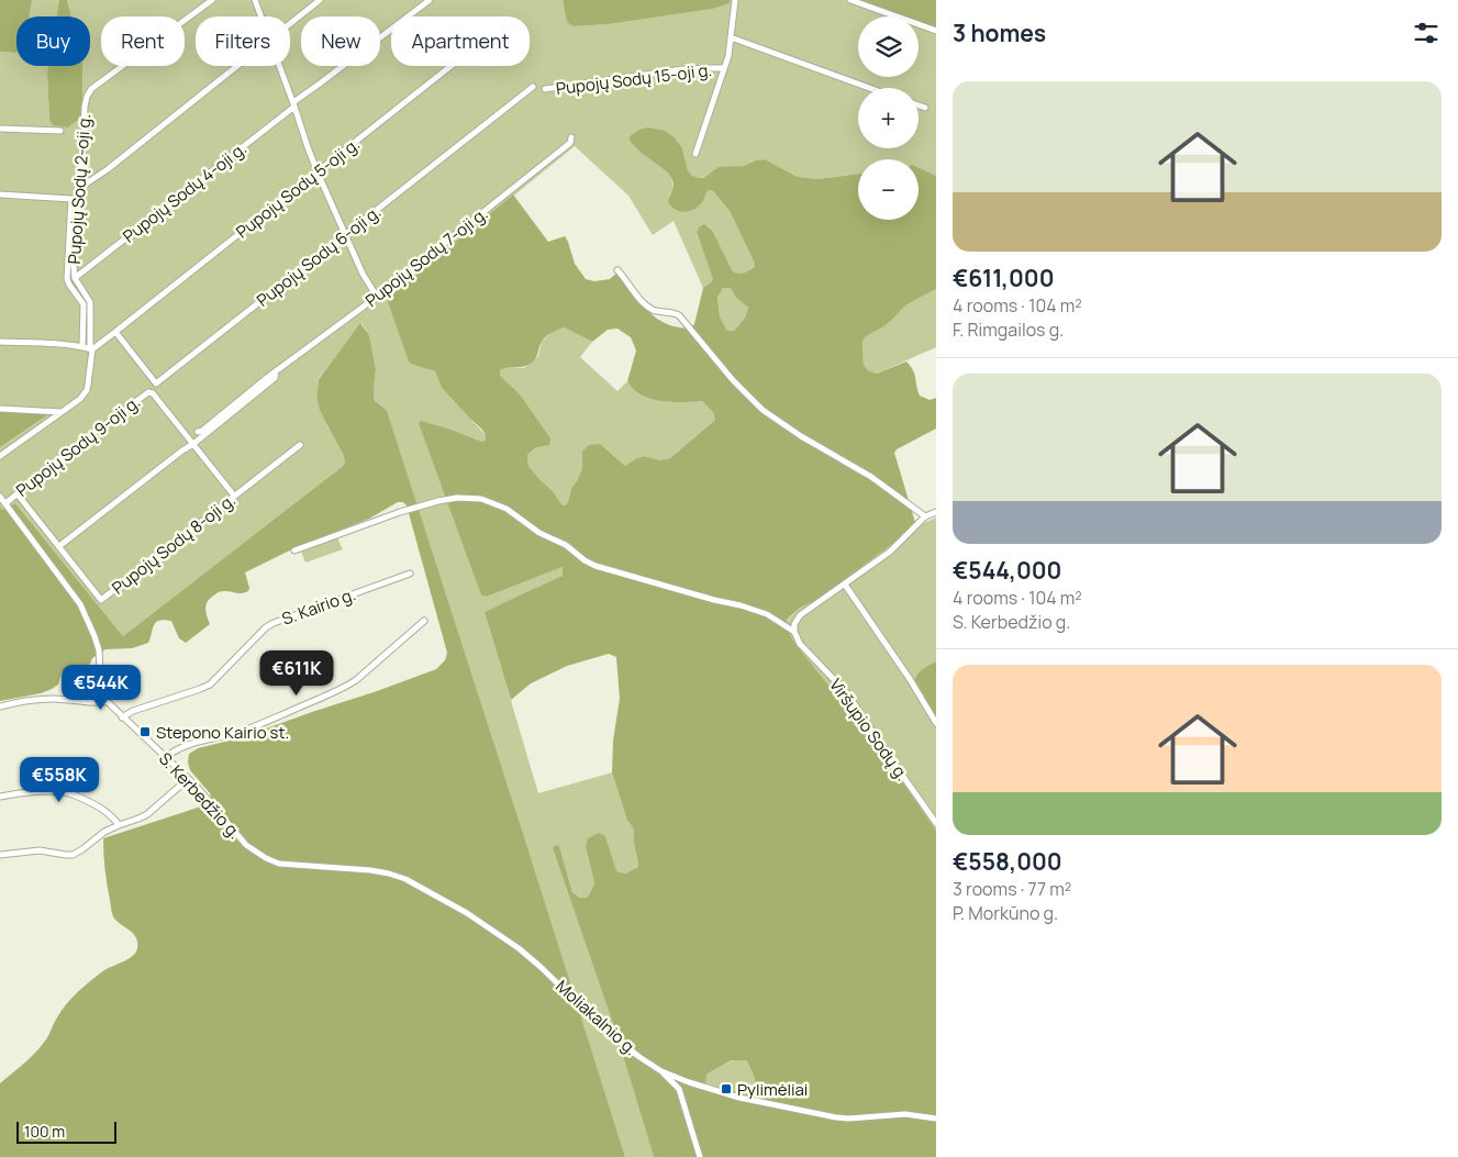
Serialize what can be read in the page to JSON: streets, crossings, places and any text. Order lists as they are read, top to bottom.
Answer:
{
  "streets": {
    "street": [
      "Pupojų Sodų 15-oji g.",
      "Pupojų Sodų 5-oji g.",
      "Pupojų Sodų 2-oji g.",
      "Pupojų Sodų 4-oji g.",
      "Pupojų Sodų 6-oji g.",
      "Pupojų Sodų 7-oji g.",
      "Pupojų Sodų 9-oji g.",
      "Pupojų Sodų 8-oji g.",
      "S. Kairio g.",
      "Viršupio Sodų g.",
      "S. Kerbedžio g.",
      "Moliakalnio g."
    ]
  },
  "crossings": [
    ["Pupojų Sodų 5-oji g.", "Pupojų Sodų 2-oji g."],
    ["Pupojų Sodų 5-oji g.", "Pupojų Sodų 6-oji g."],
    ["Pupojų Sodų 2-oji g.", "Pupojų Sodų 4-oji g."],
    ["Pupojų Sodų 7-oji g.", "Pupojų Sodų 9-oji g."],
    ["Pupojų Sodų 7-oji g.", "Pupojų Sodų 8-oji g."],
    ["Pupojų Sodų 9-oji g.", "Pupojų Sodų 8-oji g."],
    ["S. Kairio g.", "S. Kerbedžio g."],
    ["S. Kerbedžio g.", "Moliakalnio g."]
  ],
  "places": {
    "transit": ["Stepono Kairio st.", "Pylimėliai"]
  },
  "scale_bar": "100 m",
  "page": {
    "heading": "3 homes",
    "map_buttons": ["+", "−"],
    "chip": [
      "Buy",
      "Rent",
      "Filters",
      "New",
      "Apartment"
    ],
    "list": [
      {
        "name": "€611,000",
        "note": "4 rooms · 104 m² · F. Rimgailos g."
      },
      {
        "name": "€544,000",
        "note": "4 rooms · 104 m² · S. Kerbedžio g."
      },
      {
        "name": "€558,000",
        "note": "3 rooms · 77 m² · P. Morkūno g."
      }
    ],
    "price": ["€611K", "€544K", "€558K"],
    "scale": "100 m"
  }
}
